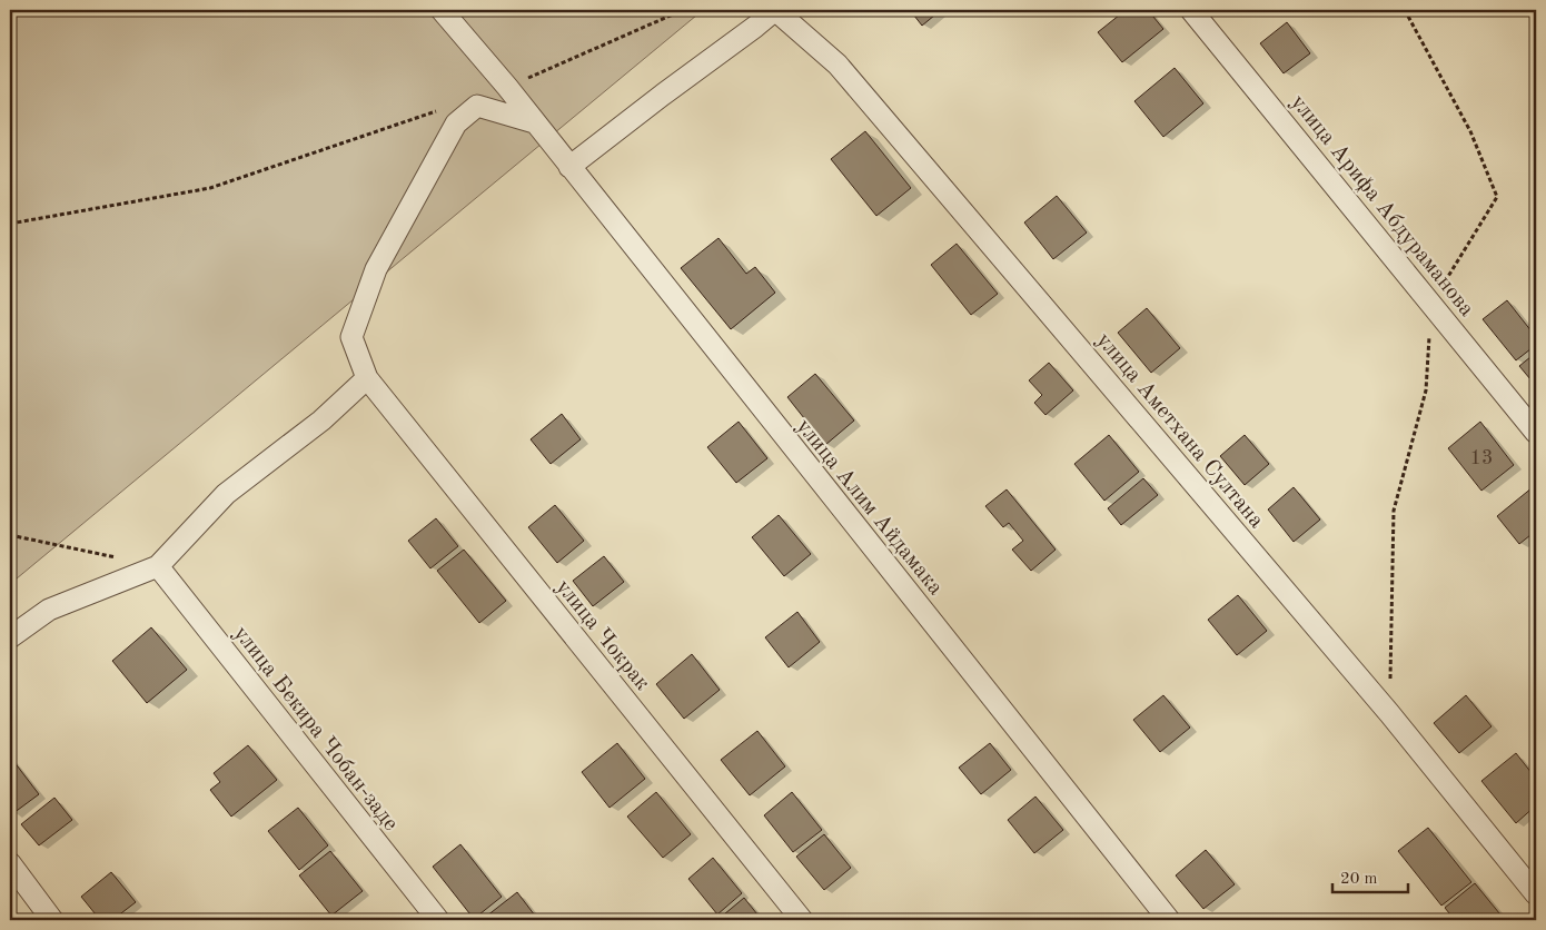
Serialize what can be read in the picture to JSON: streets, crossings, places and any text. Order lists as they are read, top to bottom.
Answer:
{
  "streets": {
    "street": [
      "улица Арифа Абдураманова",
      "улица Аметхана Султана",
      "улица Алим Айдамака",
      "улица Чокрак",
      "улица Бекира Чобан-заде"
    ]
  },
  "crossings": [
    ["улица Алим Айдамака", "улица Чокрак"]
  ],
  "house_numbers": ["13"],
  "scale_bar": "20 m"
}
